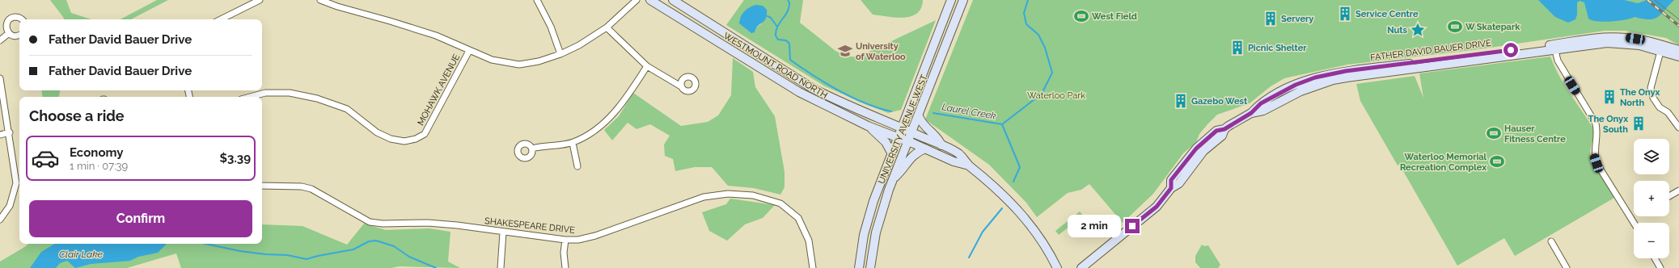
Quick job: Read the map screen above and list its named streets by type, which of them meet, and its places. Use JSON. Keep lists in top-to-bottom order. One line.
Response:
{"streets":{"main road":["FATHER DAVID BAUER DRIVE","WESTMOUNT ROAD NORTH","UNIVERSITY AVENUE WEST"],"street":["MOHAWK AVENUE","SHAKESPEARE DRIVE"]},"crossings":[["WESTMOUNT ROAD NORTH","UNIVERSITY AVENUE WEST"]],"water":["Laurel Creek","Clair Lake"],"parks":["Waterloo Park"],"places":{"building":["Service Centre","Servery","Picnic Shelter","The Onyx North","Gazebo West","The Onyx South"],"sports":["West Field","W Skatepark","Hauser Fitness Centre","Waterloo Memorial Recreation Complex"],"place":["Nuts"],"school or university":["University of Waterloo"]},"page":{"banner":["Father David Bauer Drive","Father David Bauer Drive"],"heading":"Choose a ride","list":[{"name":"Economy","note":"1 min · 07:39","value":"$3.39"}],"map_buttons":["+","−"],"buttons":"Confirm","bubble":"2 min"}}
